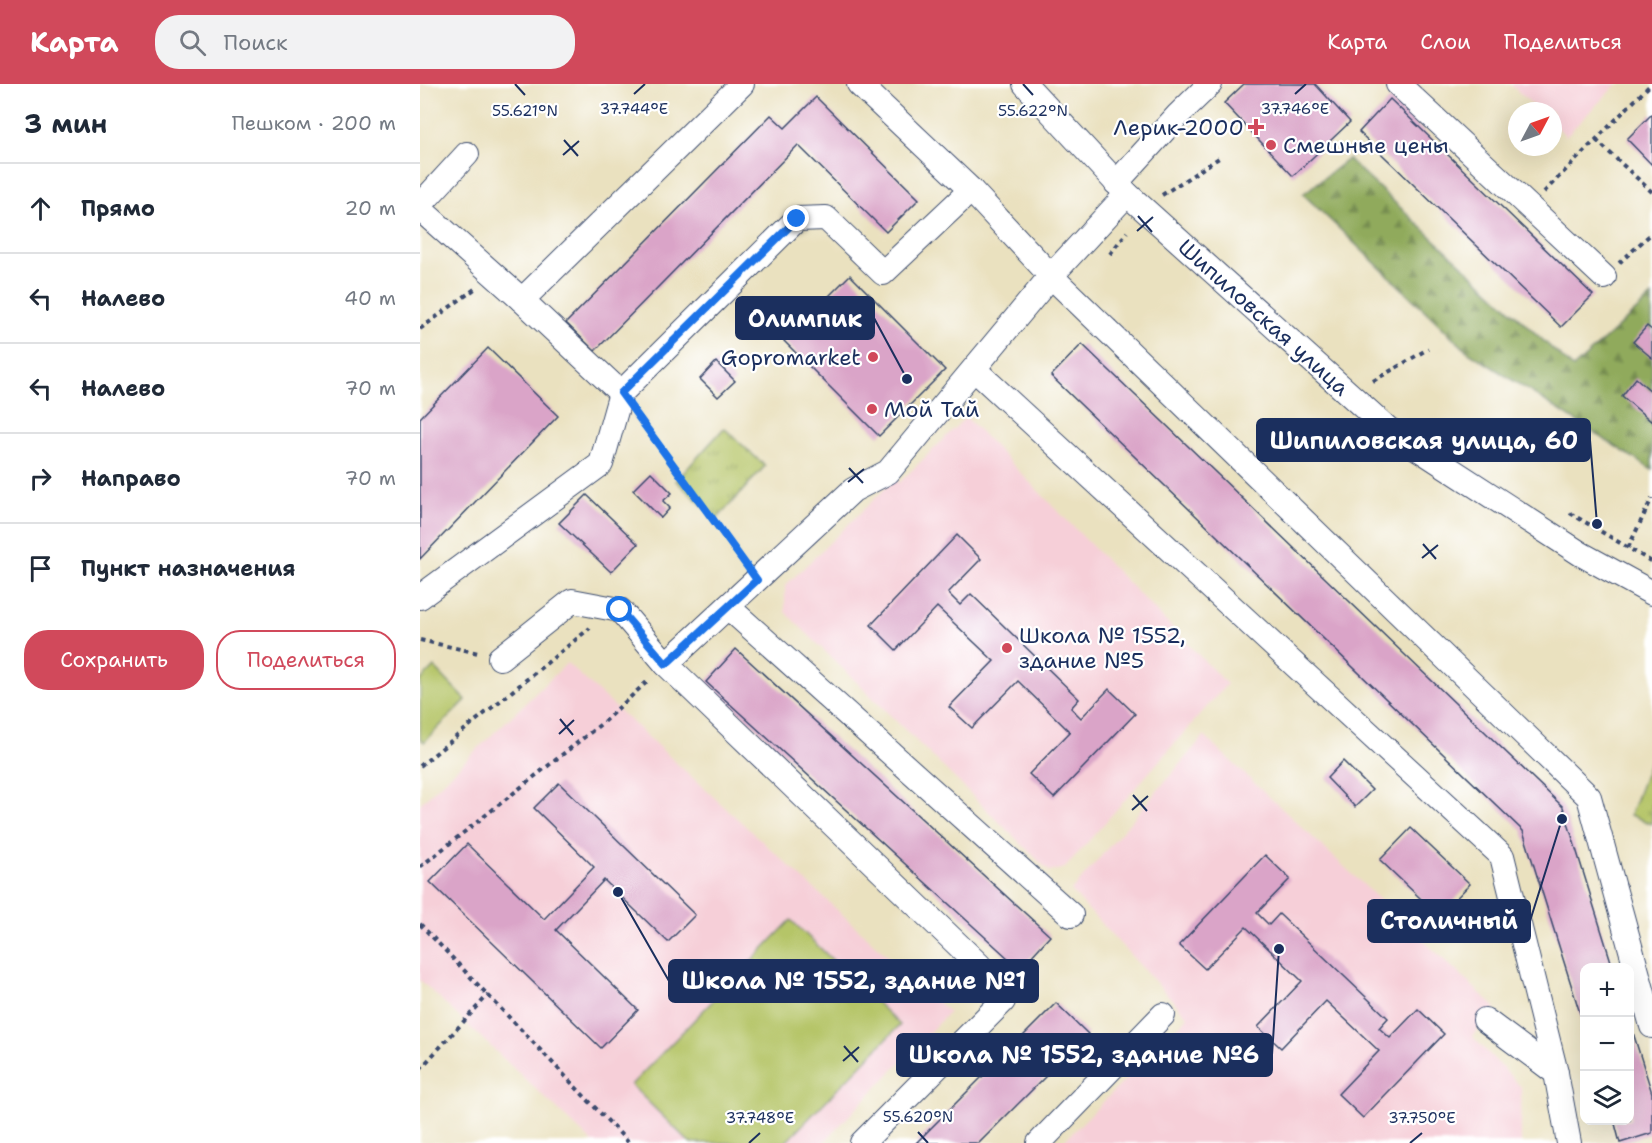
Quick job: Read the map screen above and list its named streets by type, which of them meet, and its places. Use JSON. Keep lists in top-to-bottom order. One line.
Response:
{"streets":{"street":["Шипиловская улица"]},"places":{"health":["Лерик-2000"],"other":["Смешные цены","Gopromarket","Олимпик","Мой Тай","Шипиловская улица, 60","Школа № 1552, здание №5","Столичный","Школа № 1552, здание №1","Школа № 1552, здание №6"]},"north":"top right","page":{"header":"Карта","search":"Поиск","nav":["Карта","Слои","Поделиться"],"heading":["3 мин","Пешком · 200 m"],"list":[["Прямо","20 m"],["Налево","40 m"],["Налево","70 m"],["Направо","70 m"],"Пункт назначения"],"buttons":["Сохранить","Поделиться"],"map_buttons":["+","−"]},"coordinates":["37.744°E","37.746°E","55.621°N","55.622°N","55.620°N","37.748°E","37.750°E"]}
